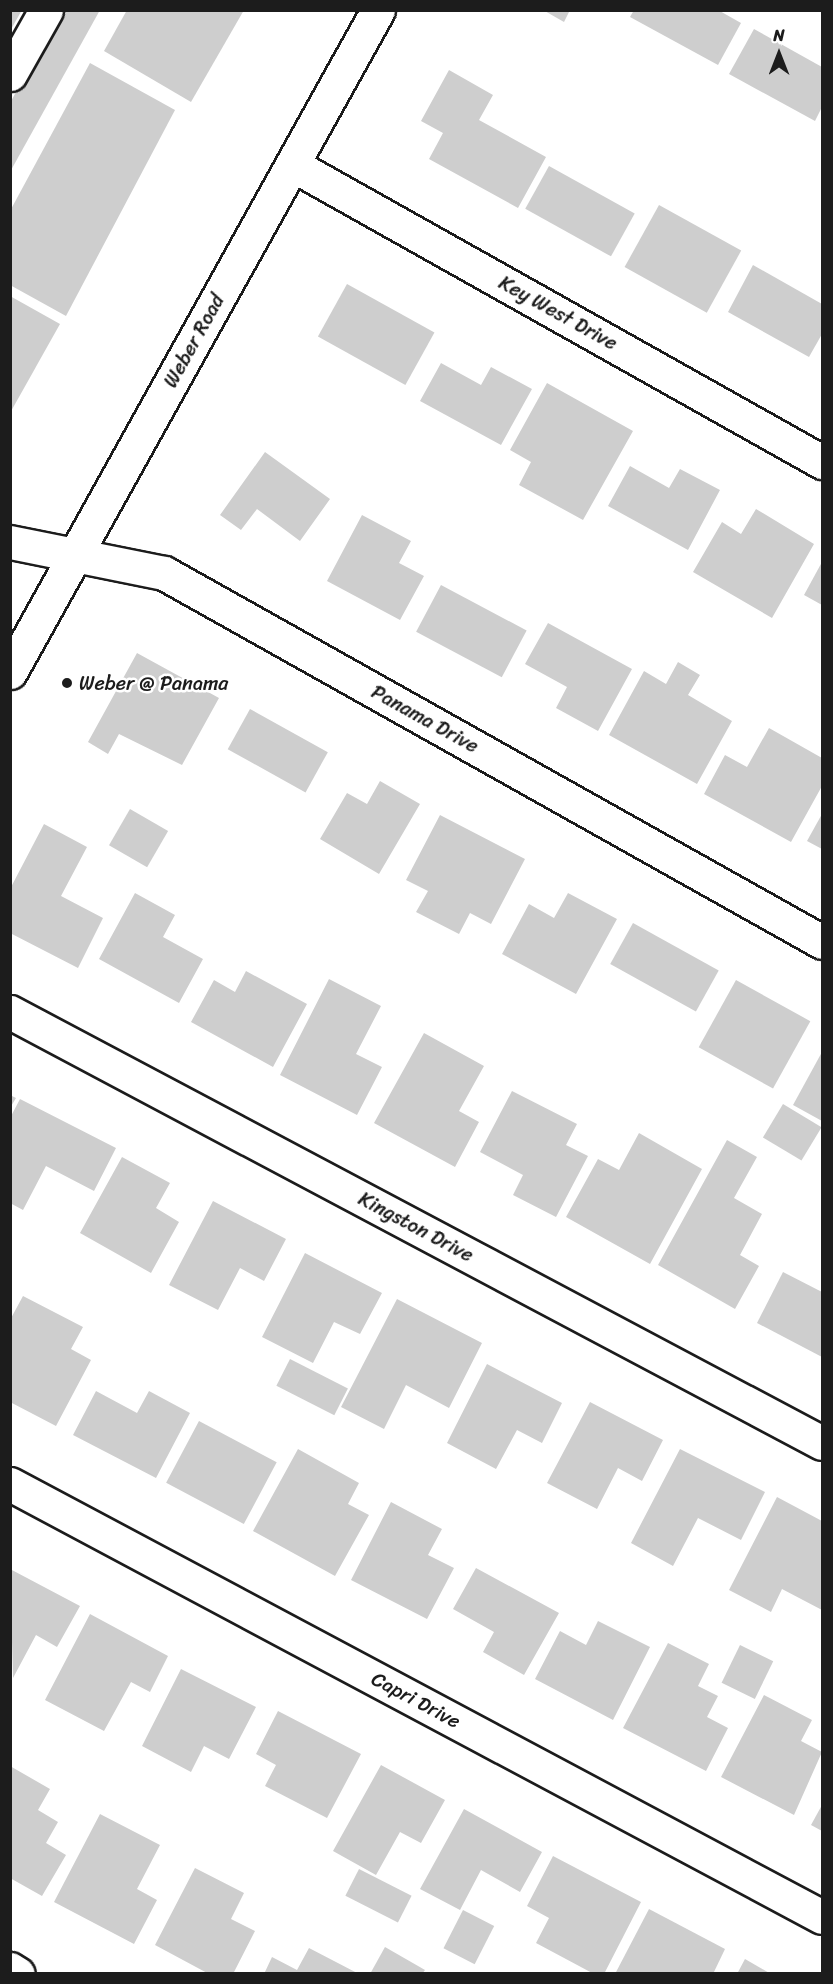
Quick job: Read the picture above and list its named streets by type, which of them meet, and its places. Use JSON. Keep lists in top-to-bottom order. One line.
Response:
{"streets":{"street":["Key West Drive","Weber Road","Panama Drive","Kingston Drive","Capri Drive"]},"crossings":[["Key West Drive","Weber Road"],["Weber Road","Panama Drive"]],"places":["Weber @ Panama"],"north":"top"}
